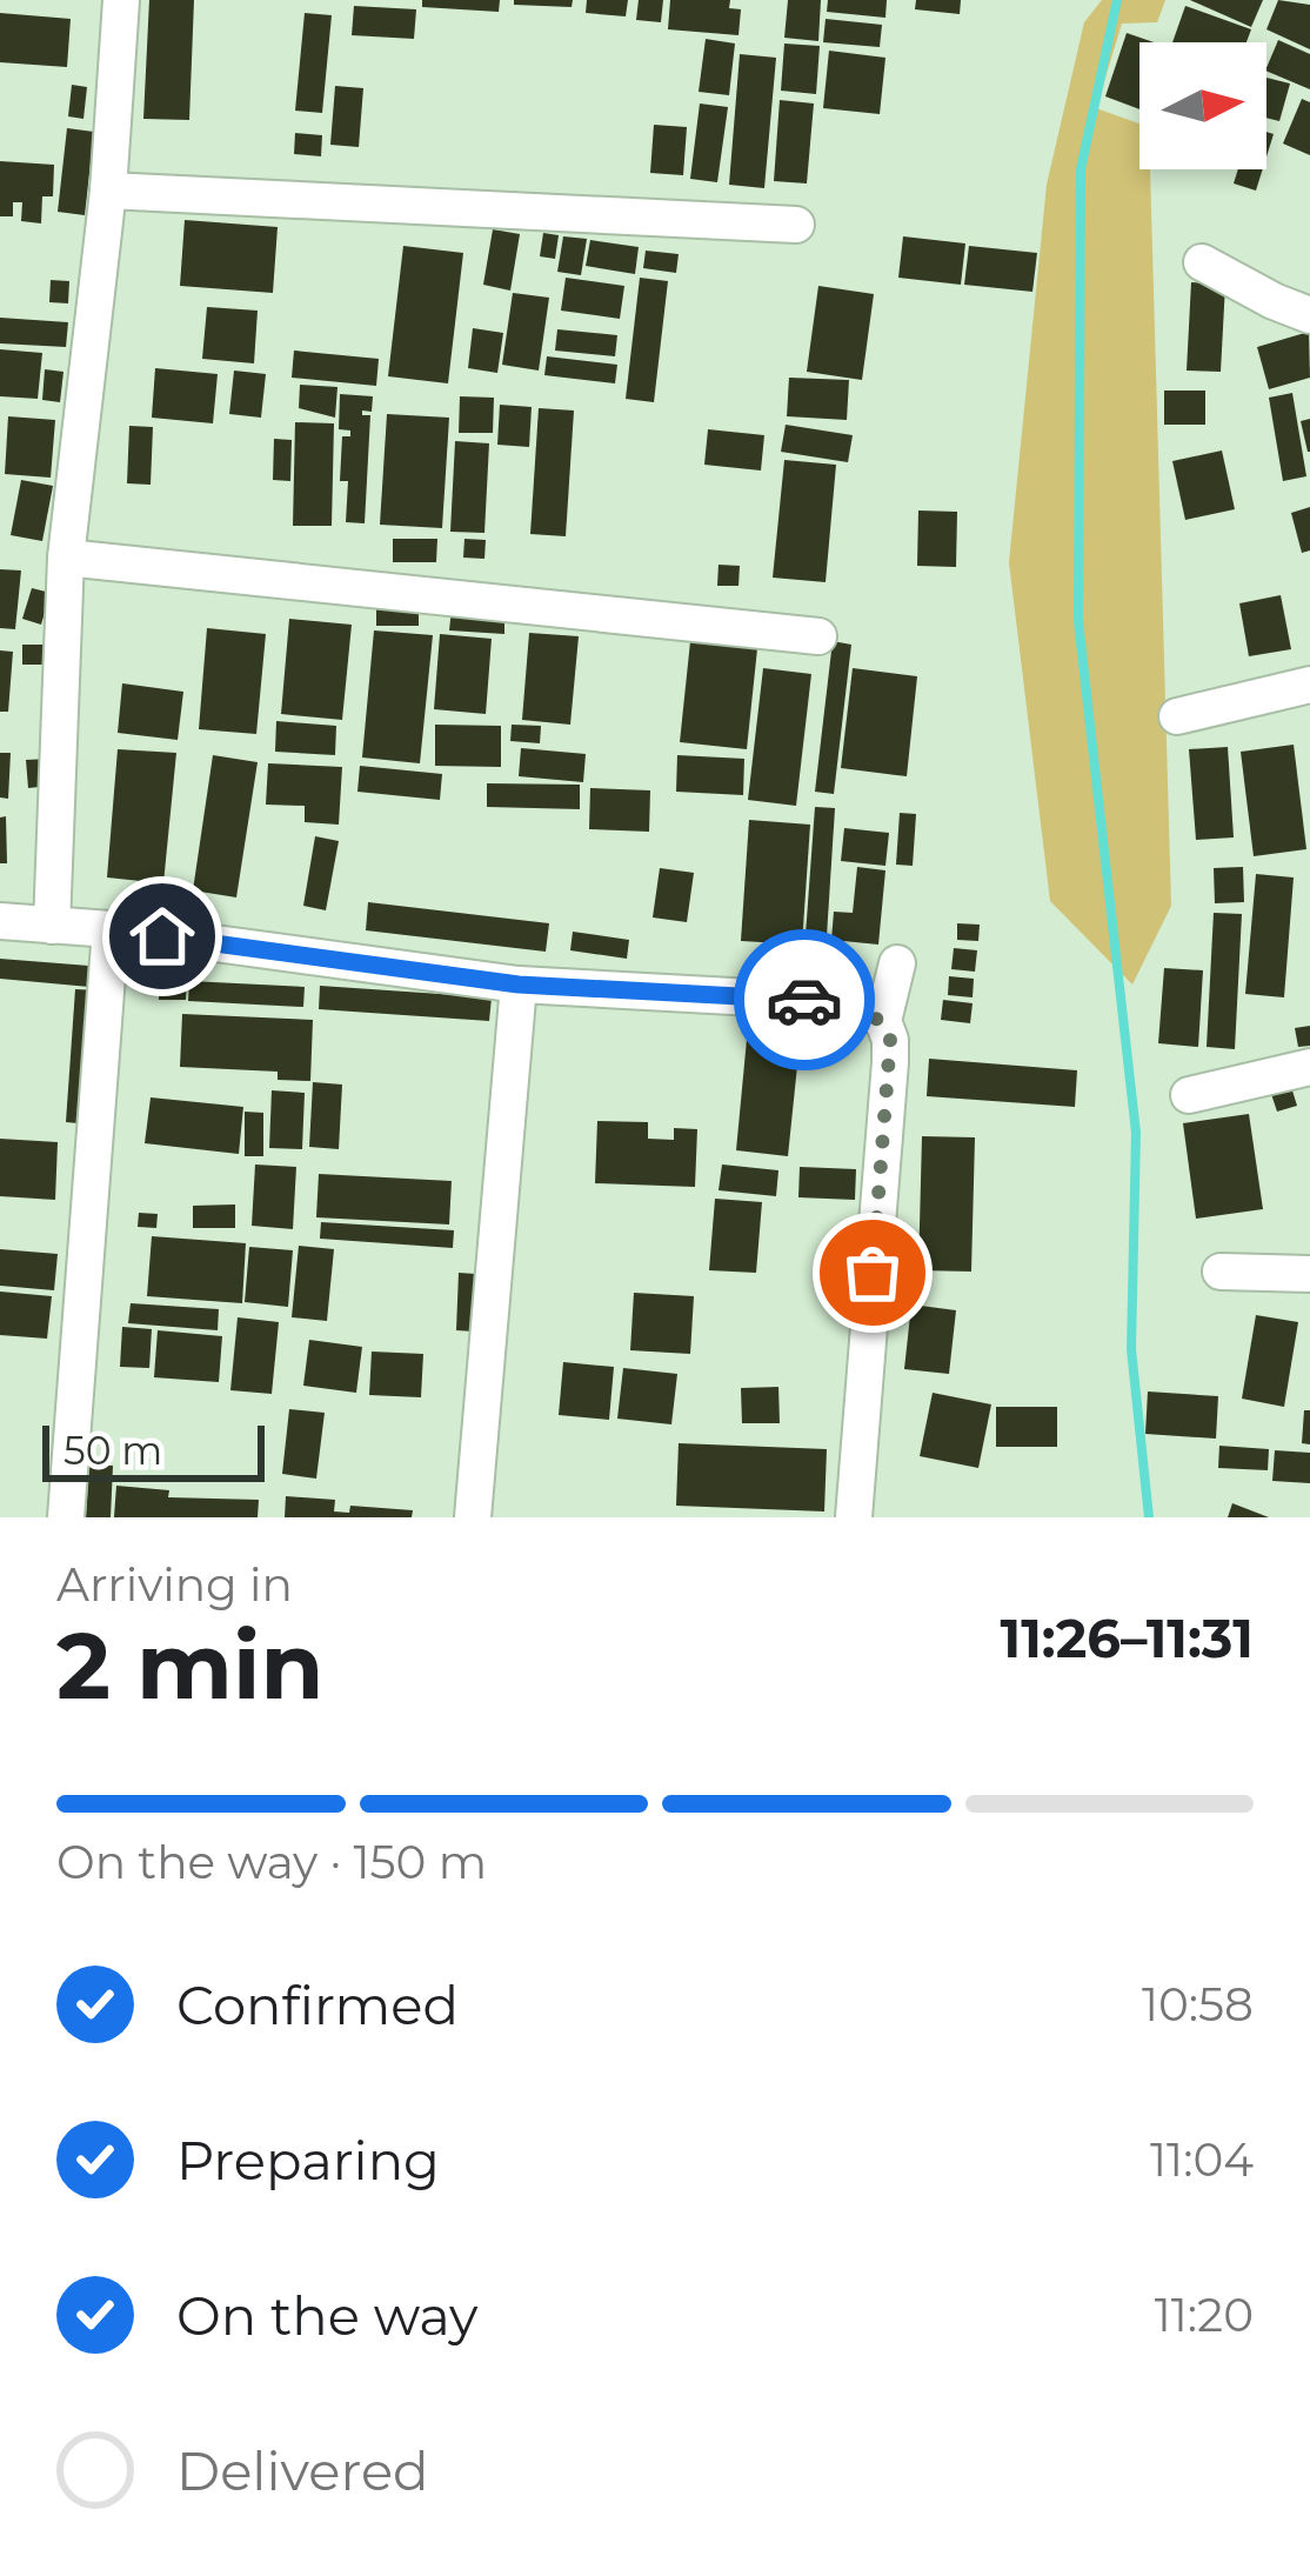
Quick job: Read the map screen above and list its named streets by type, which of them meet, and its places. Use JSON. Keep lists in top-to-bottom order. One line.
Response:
{"scale_bar":"50 m","north":"right","page":{"scale":"50 m","heading":["2 min","Arriving in","11:26–11:31"],"bar":"On the way · 150 m","list":[["Confirmed","10:58"],["Preparing","11:04"],["On the way","11:20"],"Delivered"]}}
